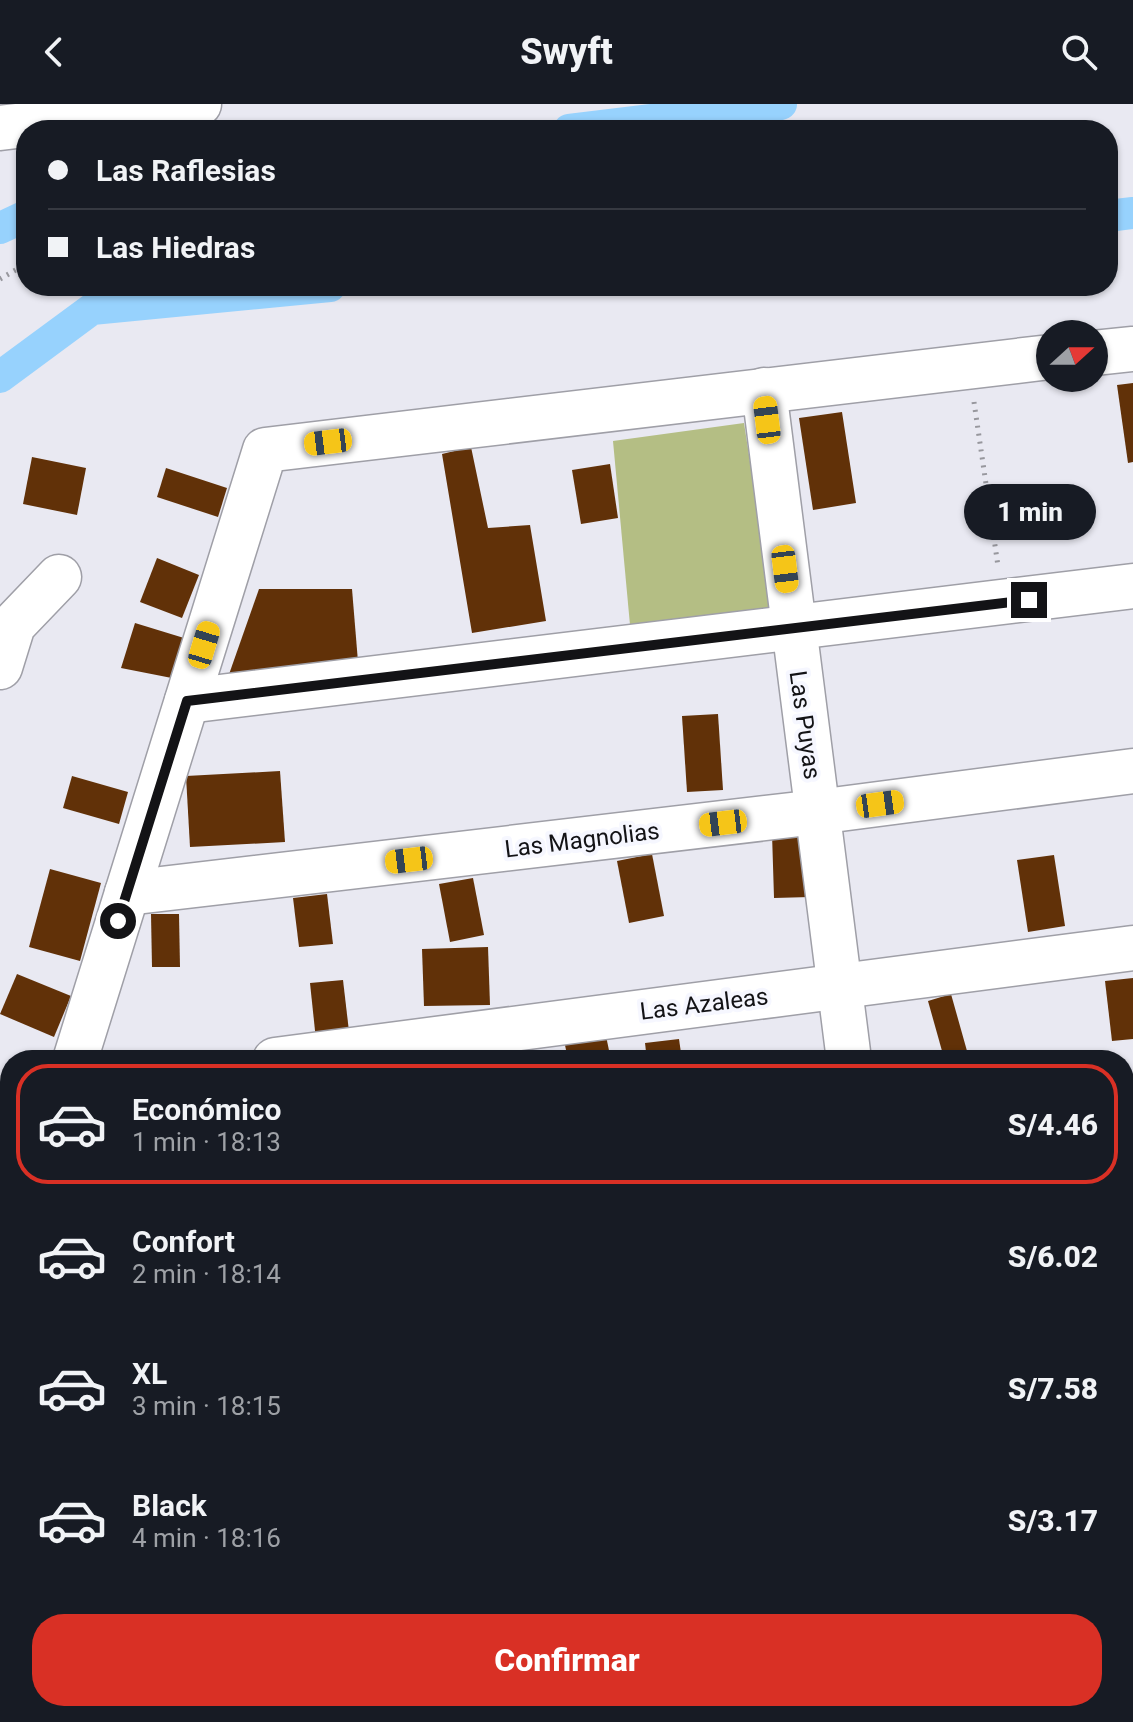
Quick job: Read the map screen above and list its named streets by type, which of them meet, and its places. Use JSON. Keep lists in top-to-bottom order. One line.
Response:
{"streets":{"street":["Las Puyas","Las Magnolias","Las Azaleas"]},"crossings":[["Las Puyas","Las Magnolias"],["Las Puyas","Las Azaleas"]],"north":"right","page":{"header":"Swyft","banner":["Las Raflesias","Las Hiedras"],"bubble":"1 min","list":[{"name":"Económico","note":"1 min · 18:13","value":"S/4.46"},{"name":"Confort","note":"2 min · 18:14","value":"S/6.02"},{"name":"XL","note":"3 min · 18:15","value":"S/7.58"},{"name":"Black","note":"4 min · 18:16","value":"S/3.17"}],"buttons":"Confirmar"}}
